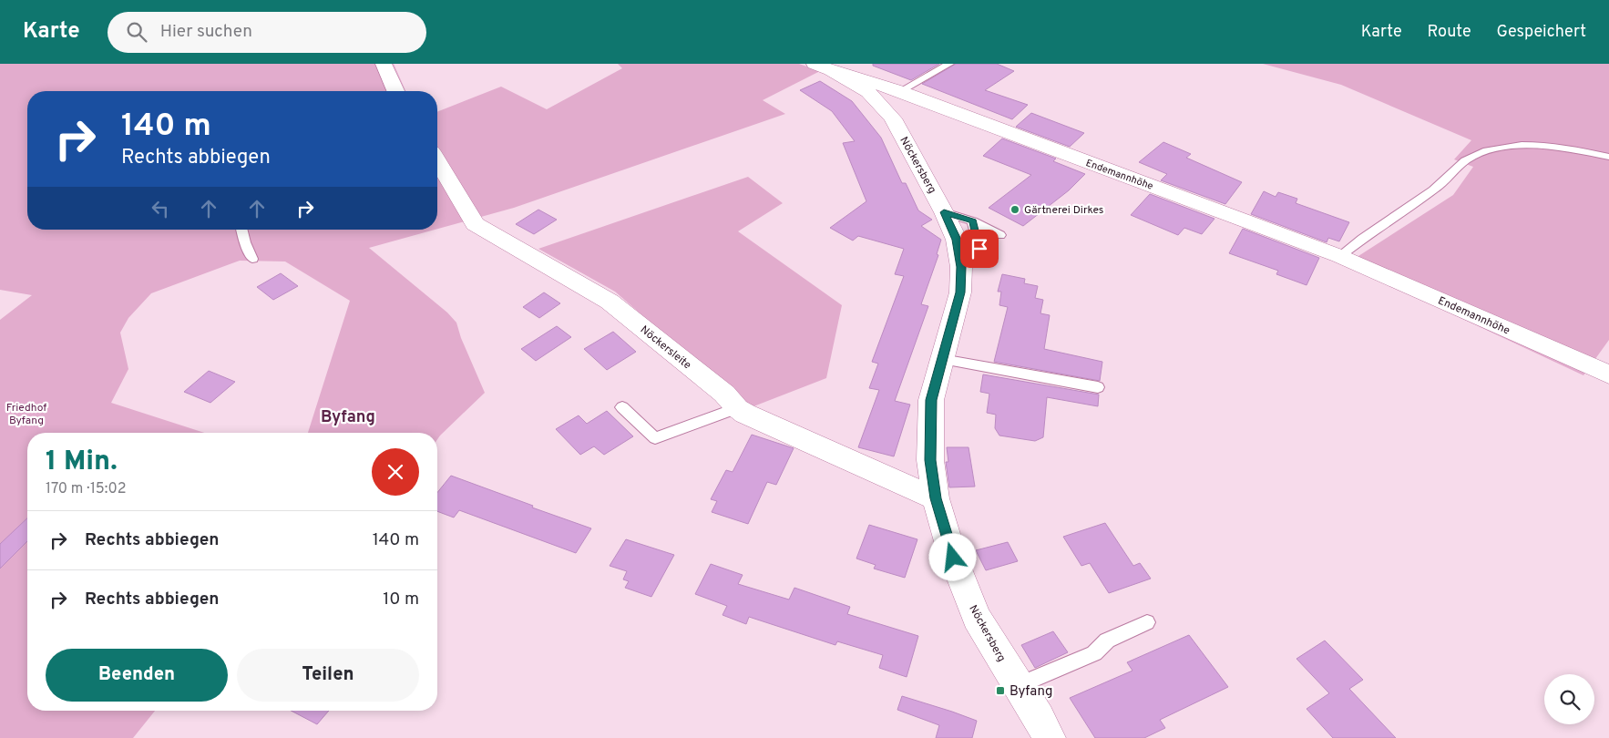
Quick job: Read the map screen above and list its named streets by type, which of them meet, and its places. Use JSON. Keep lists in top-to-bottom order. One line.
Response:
{"streets":{"street":["Nöckersberg","Endemannhöhe","Nöckersleite"]},"crossings":[["Nöckersberg","Endemannhöhe"],["Nöckersberg","Nöckersleite"]],"districts":["Byfang"],"parks":["Friedhof Byfang"],"places":{"other":["Gärtnerei Dirkes"],"transit":["Byfang"]},"page":{"header":"Karte","search":"Hier suchen","nav":["Karte","Route","Gespeichert"],"turn":["140 m","Rechts abbiegen"],"heading":["1 Min.","170 m · 15:02"],"list":[{"name":"Rechts abbiegen","value":"140 m"},{"name":"Rechts abbiegen","value":"10 m"}],"buttons":["Beenden","Teilen"]}}
